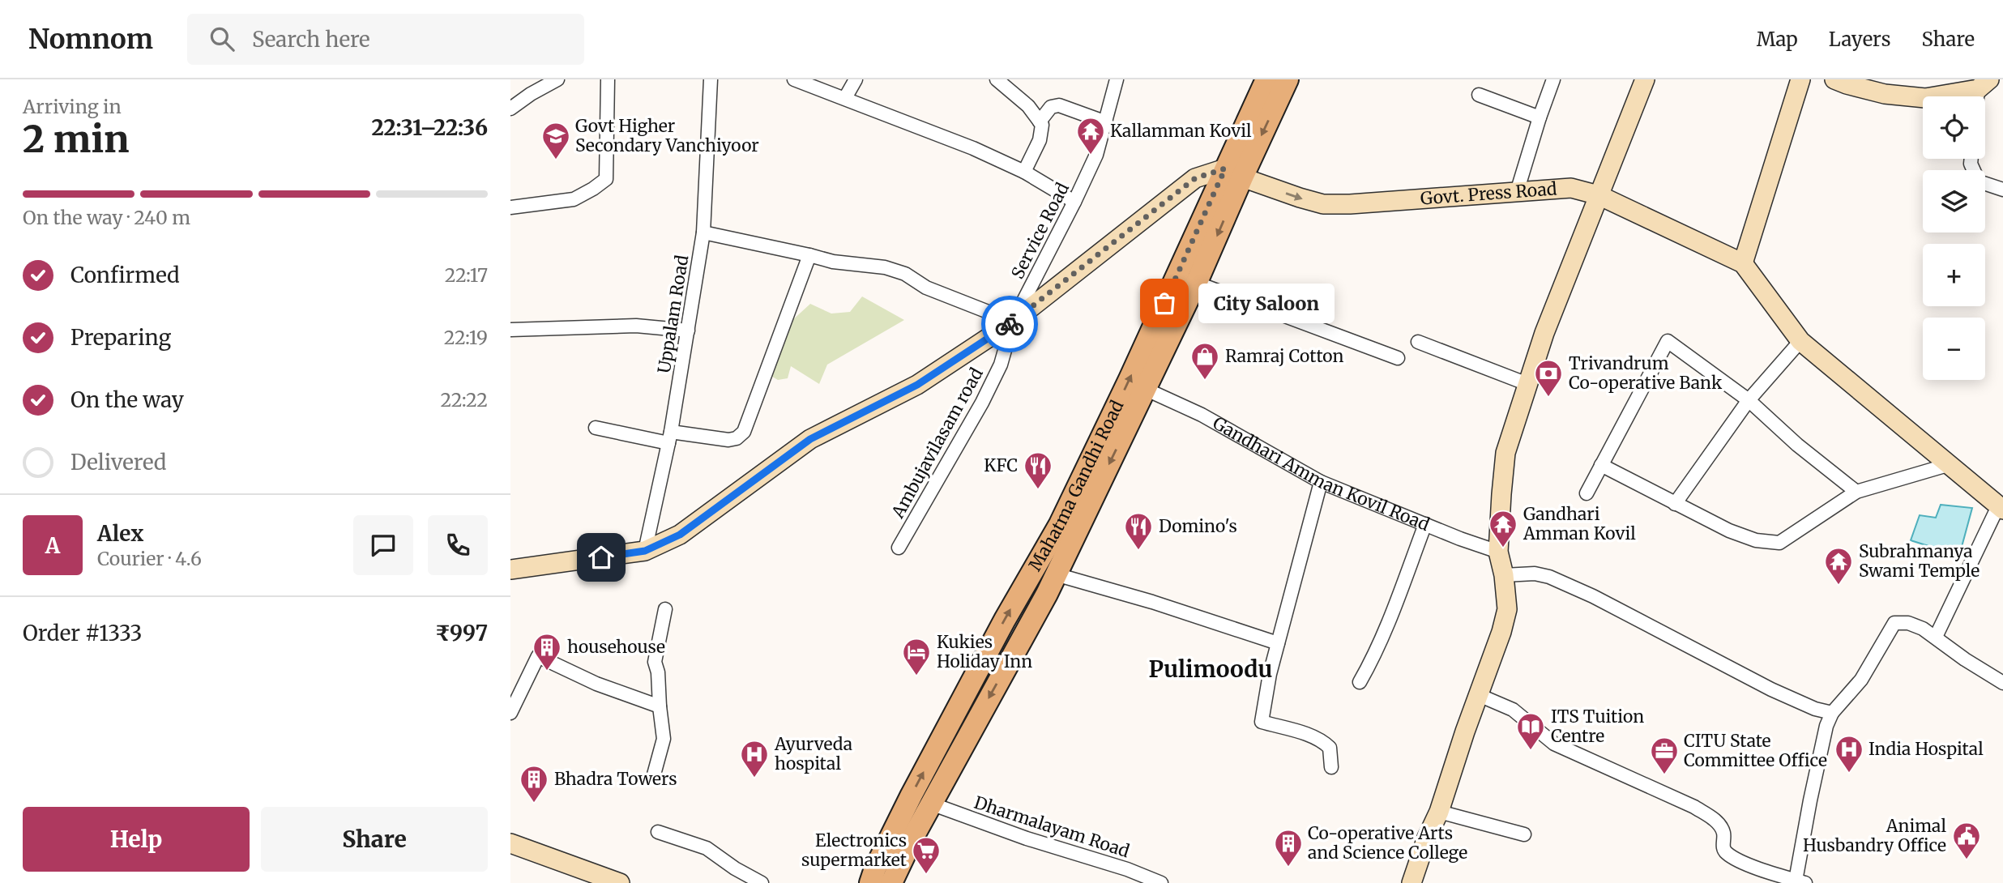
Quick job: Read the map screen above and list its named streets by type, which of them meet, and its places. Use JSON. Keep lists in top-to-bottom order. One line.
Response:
{"streets":{"main road":["Mahatma Gandhi Road"],"street":["Govt. Press Road","Service Road","Uppalam Road","Ambujavilasam road","Gandhari Amman Kovil Road","Dharmalayam Road"]},"crossings":[["Govt. Press Road","Mahatma Gandhi Road"],["Service Road","Ambujavilasam road"],["Gandhari Amman Kovil Road","Mahatma Gandhi Road"],["Mahatma Gandhi Road","Dharmalayam Road"]],"districts":["Pulimoodu"],"places":{"temple":["Kallamman Kovil","Gandhari Amman Kovil","Subrahmanya Swami Temple"],"school or university":["Govt Higher Secondary Vanchiyoor"],"other":["City Saloon"],"shop":["Ramraj Cotton"],"bank":["Trivandrum Co-operative Bank"],"restaurant":["KFC","Domino's"],"building":["househouse","Bhadra Towers","Co-operative Arts and Science College"],"hotel":["Kukies Holiday Inn"],"library":["ITS Tuition Centre"],"hospital":["India Hospital","Ayurveda hospital"],"office":["CITU State Committee Office"],"public building":["Animal Husbandry Office"],"supermarket":["Electronics supermarket"]},"page":{"header":"Nomnom","search":"Search here","nav":["Map","Layers","Share"],"heading":["2 min","Arriving in","22:31–22:36"],"panel":["Alex","Courier · 4.6","Order #1333","₹997"],"map_buttons":["+","−"],"bar":"On the way · 240 m","list":[["Confirmed","22:17"],["Preparing","22:19"],["On the way","22:22"],"Delivered"],"bubble":"City Saloon","round":"A","buttons":["Help","Share"]}}
